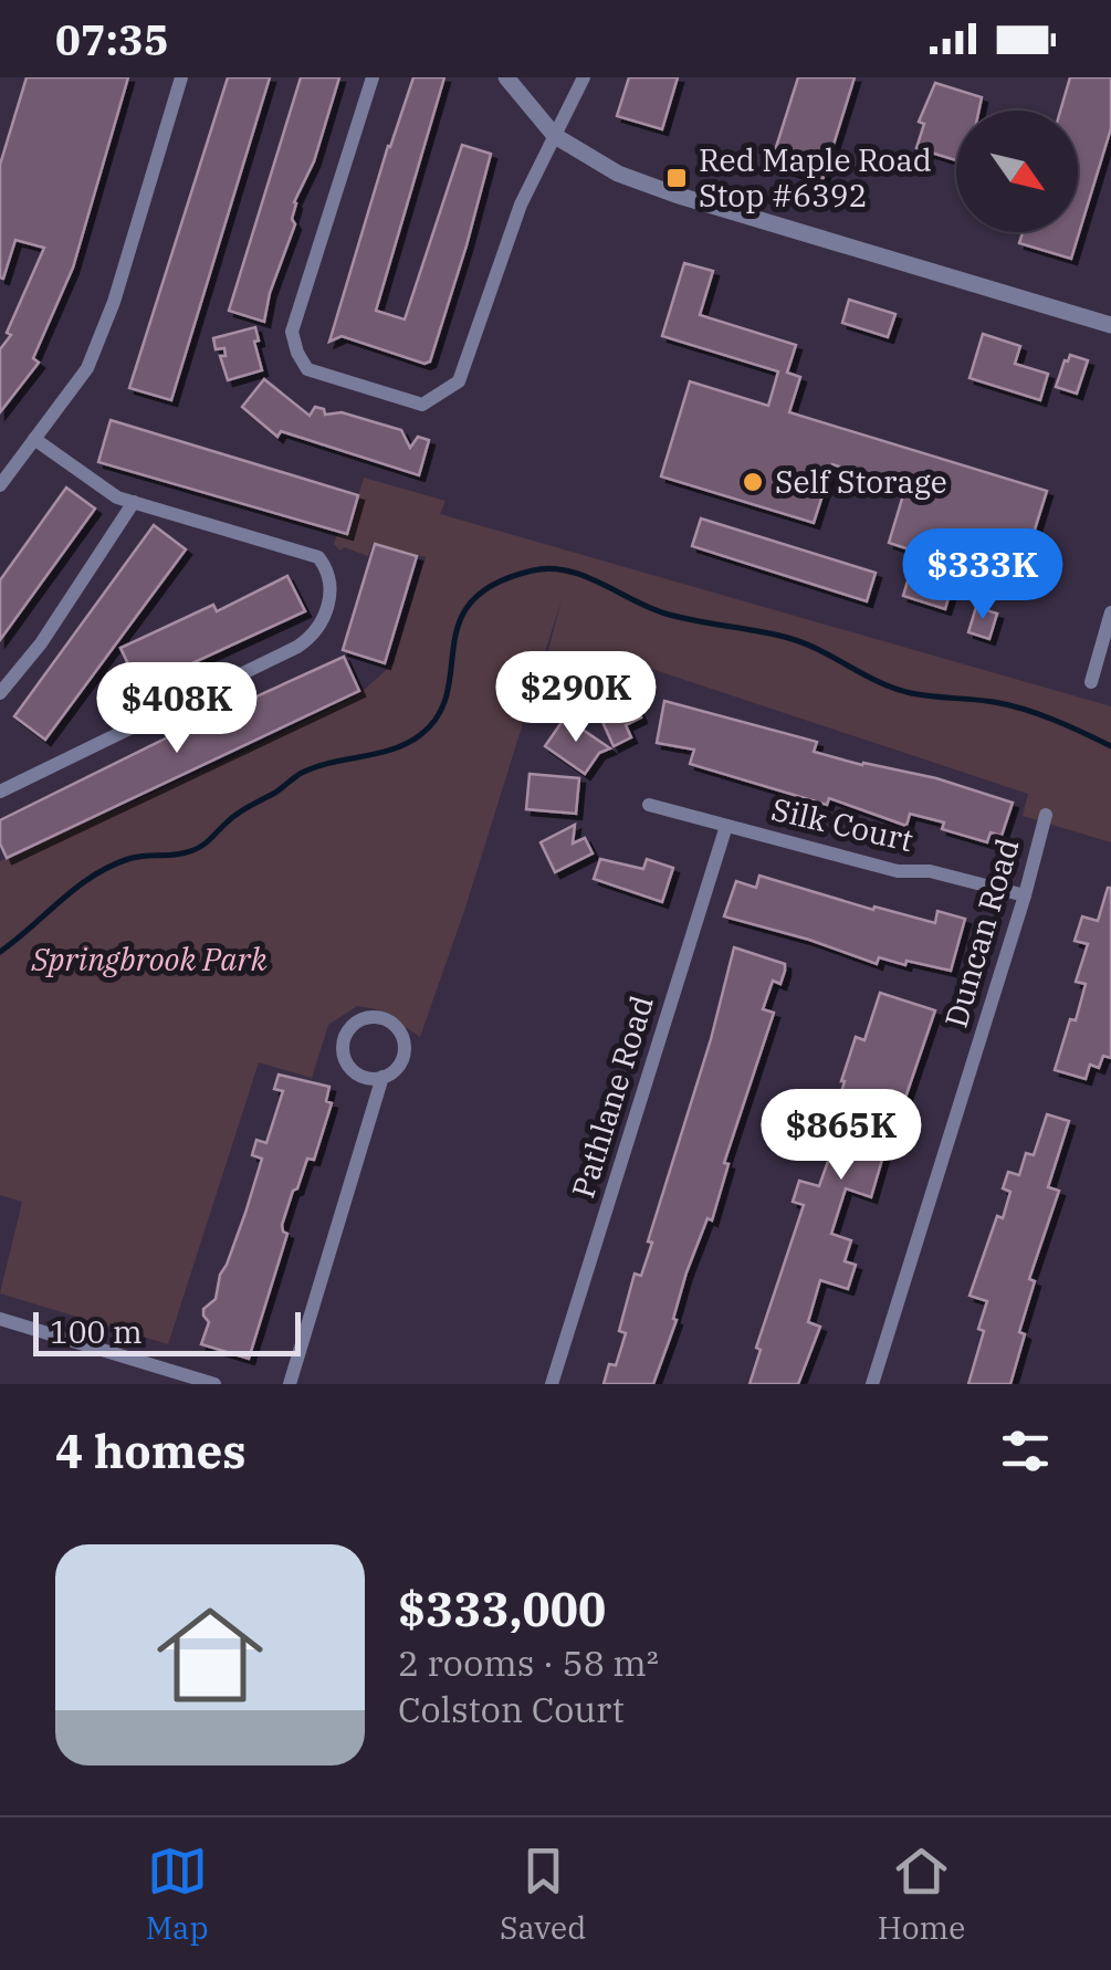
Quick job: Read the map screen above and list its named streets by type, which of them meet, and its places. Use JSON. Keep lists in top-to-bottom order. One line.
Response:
{"streets":{"street":["Silk Court","Duncan Road","Pathlane Road"]},"crossings":[["Silk Court","Duncan Road"],["Silk Court","Pathlane Road"]],"parks":["Springbrook Park"],"places":{"transit":["Red Maple Road Stop #6392"],"other":["Self Storage"]},"scale_bar":"100 m","north":"bottom right","page":{"status":"07:35","price":["$333K","$290K","$408K","$865K"],"scale":"100 m","heading":"4 homes","list":[{"name":"$333,000","note":"2 rooms · 58 m² · Colston Court"}],"tabs":["Map","Saved","Home"]}}
